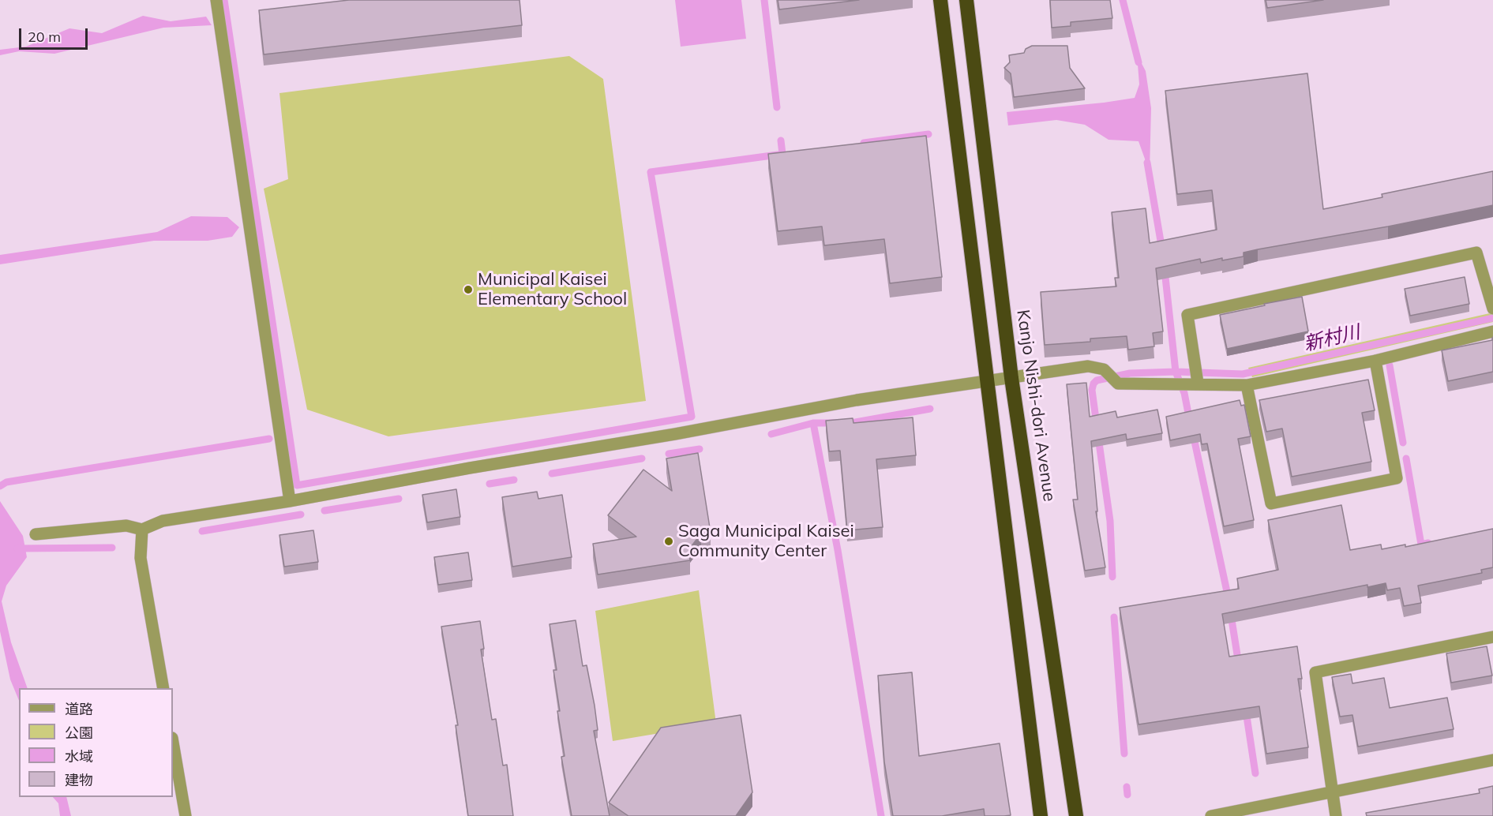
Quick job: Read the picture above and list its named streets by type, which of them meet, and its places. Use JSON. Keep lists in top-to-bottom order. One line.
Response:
{"streets":{"highway":["Kanjo Nishi-dori Avenue"]},"water":["新村川"],"places":["Municipal Kaisei Elementary School","Saga Municipal Kaisei Community Center"],"legend":["道路","公園","水域","建物"],"scale_bar":"20 m"}
